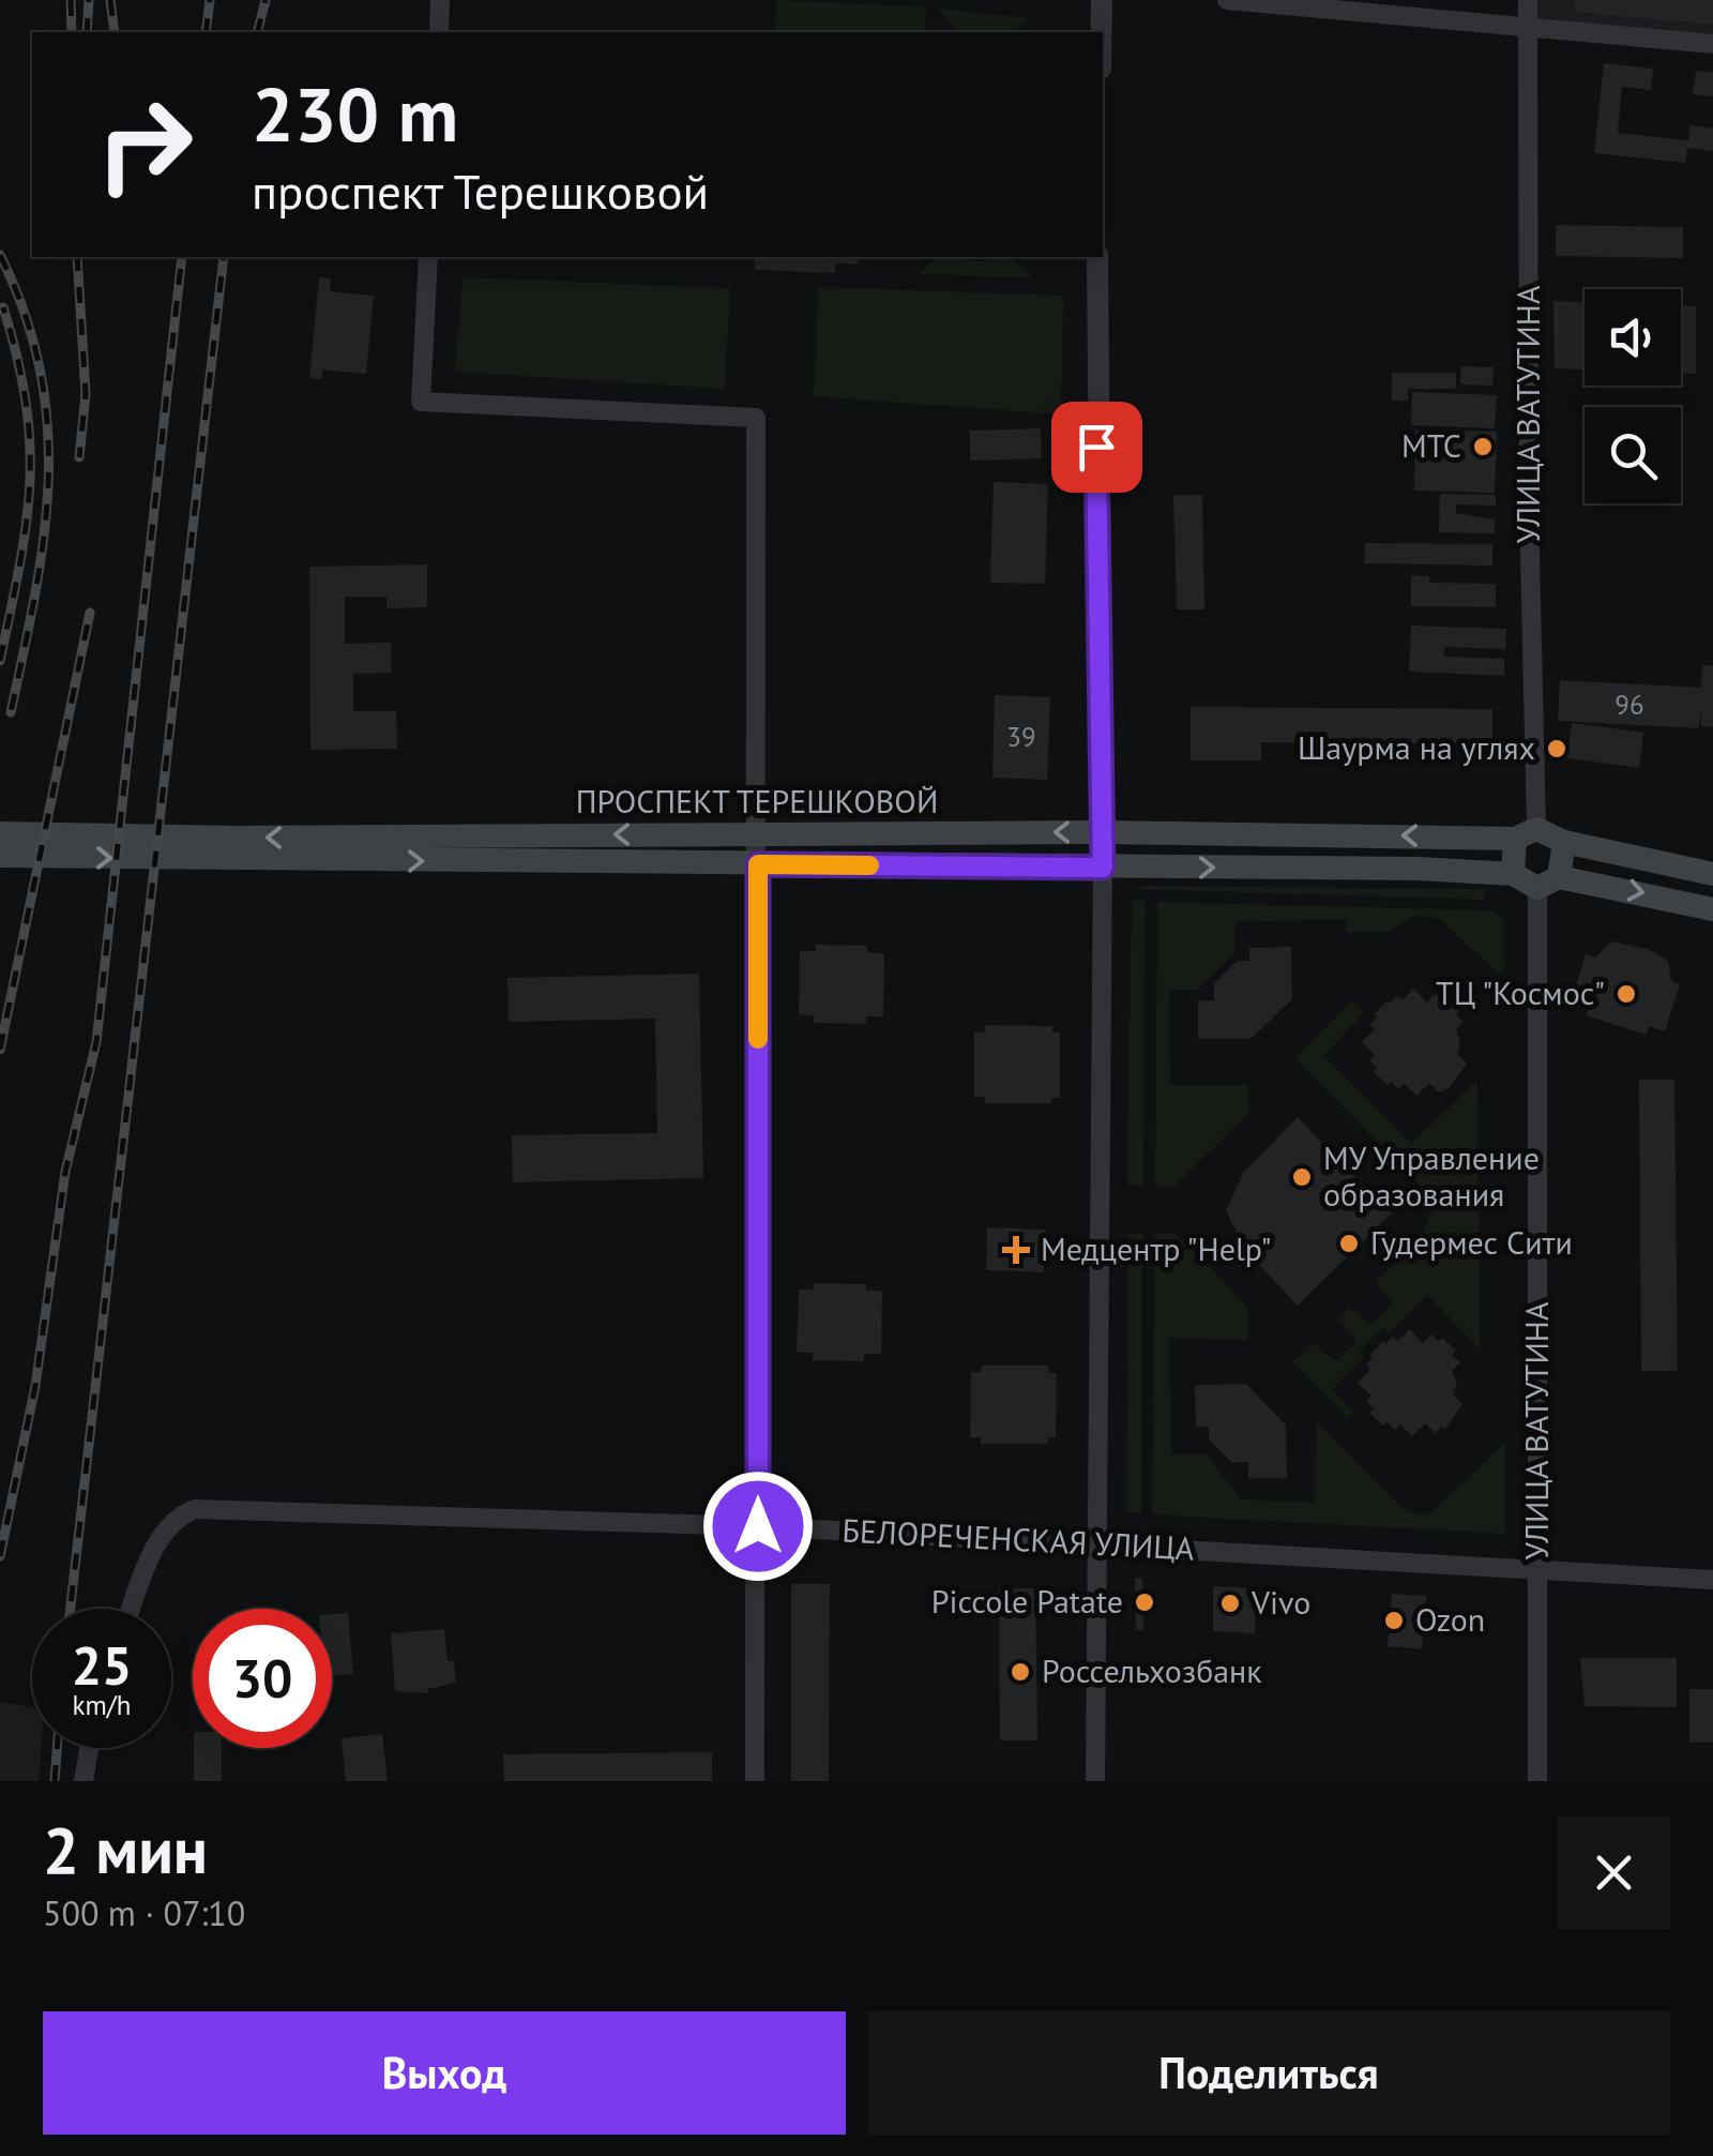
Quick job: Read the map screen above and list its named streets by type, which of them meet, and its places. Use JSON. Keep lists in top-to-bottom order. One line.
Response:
{"streets":{"main road":["ПРОСПЕКТ ТЕРЕШКОВОЙ"],"street":["УЛИЦА ВАТУТИНА","БЕЛОРЕЧЕНСКАЯ УЛИЦА"]},"crossings":[["УЛИЦА ВАТУТИНА","ПРОСПЕКТ ТЕРЕШКОВОЙ"],["УЛИЦА ВАТУТИНА","БЕЛОРЕЧЕНСКАЯ УЛИЦА"]],"places":{"other":["МТС","Шаурма на углях","ТЦ \"Космос\"","МУ Управление образования","Гудермес Сити","Piccole Patate","Vivo","Ozon","Россельхозбанк"],"health":["Медцентр \"Help\""]},"house_numbers":["96","39"],"page":{"turn":["230 m","проспект Терешковой"],"speed":"25 km/h","limit":"30","heading":["2 мин","500 m · 07:10"],"buttons":["Выход","Поделиться"]}}
